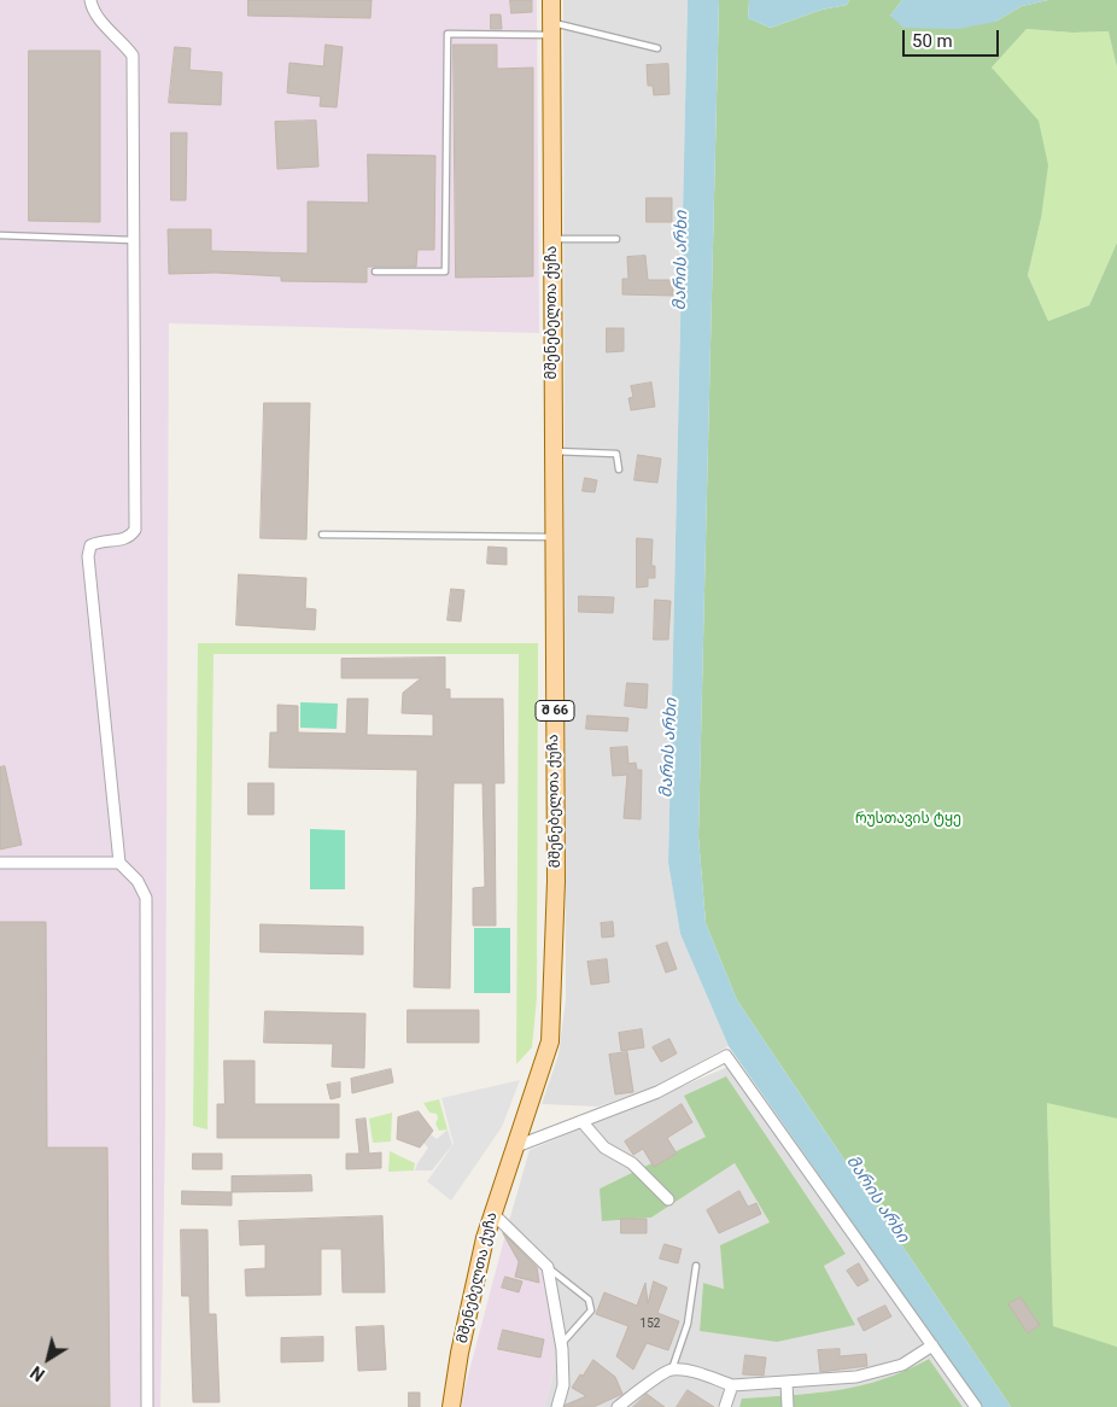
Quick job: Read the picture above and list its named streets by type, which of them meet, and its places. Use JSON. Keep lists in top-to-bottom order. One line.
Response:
{"streets":{"main road":["მშენებელთა ქუჩა","შ 66"]},"water":["მარის არხი"],"parks":["რუსთავის ტყე"],"house_numbers":["152"],"scale_bar":"50 m","north":"bottom left"}
